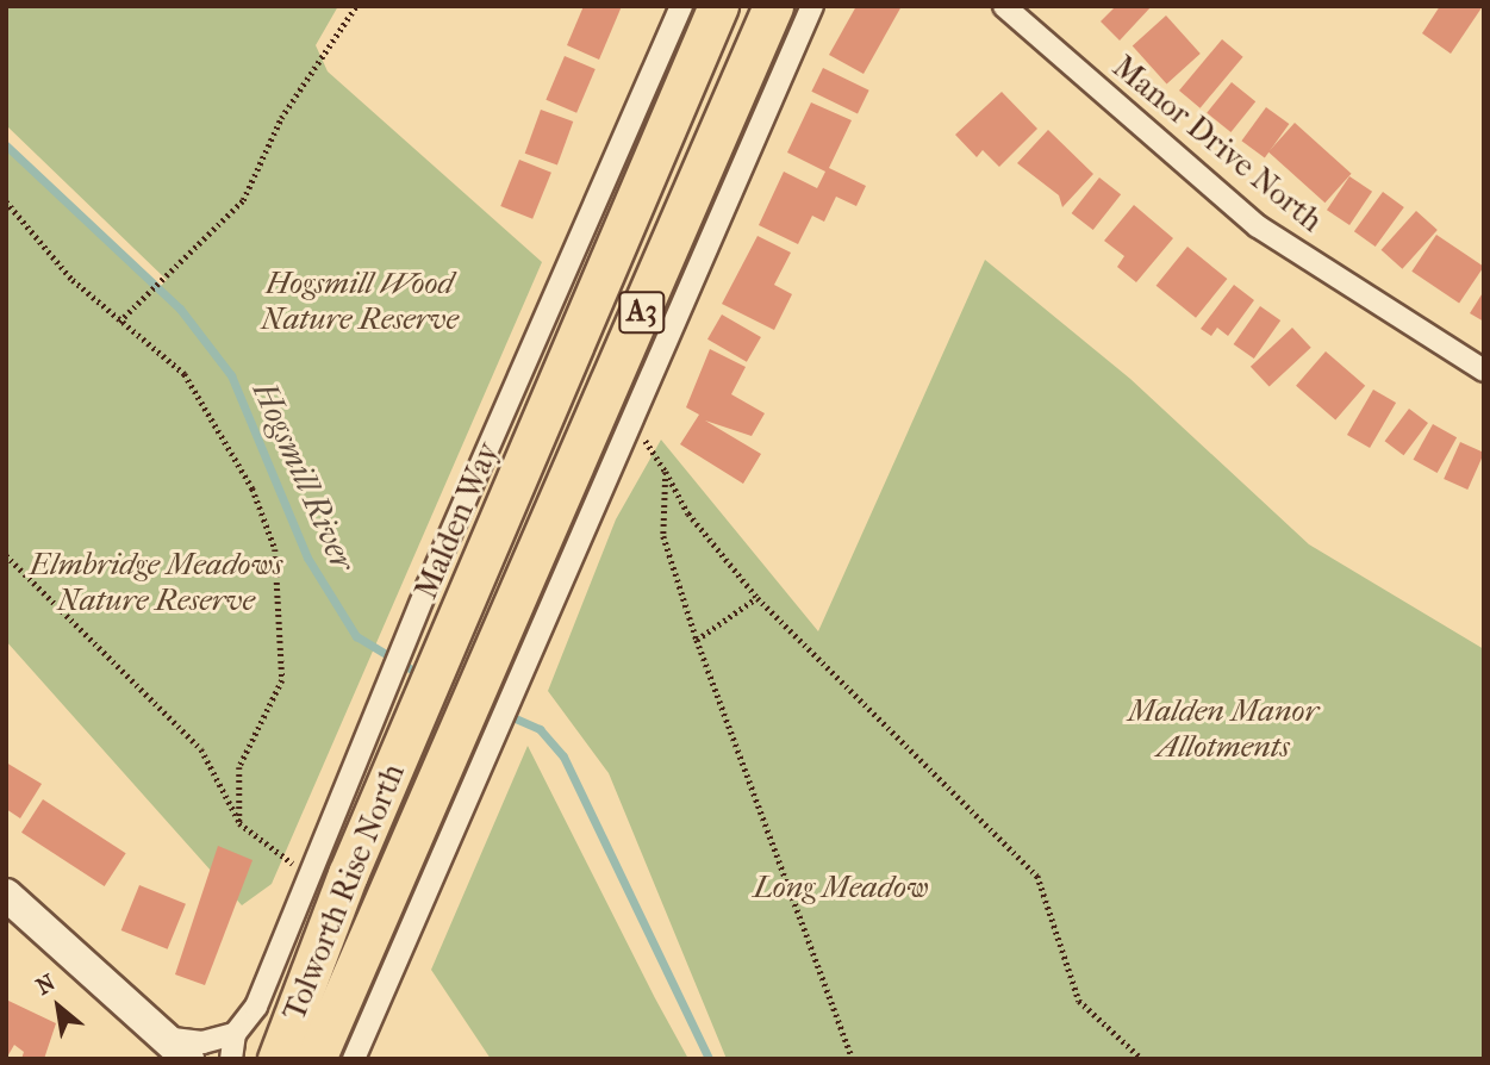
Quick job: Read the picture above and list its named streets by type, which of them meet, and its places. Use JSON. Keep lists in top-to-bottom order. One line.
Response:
{"streets":{"highway":["A3","Malden Way","Tolworth Rise North"],"street":["Manor Drive North"]},"crossings":[["Malden Way","Tolworth Rise North"]],"water":["Hogsmill River"],"parks":["Hogsmill Wood Nature Reserve","Elmbridge Meadows Nature Reserve","Malden Manor Allotments","Long Meadow"],"north":"top left"}
